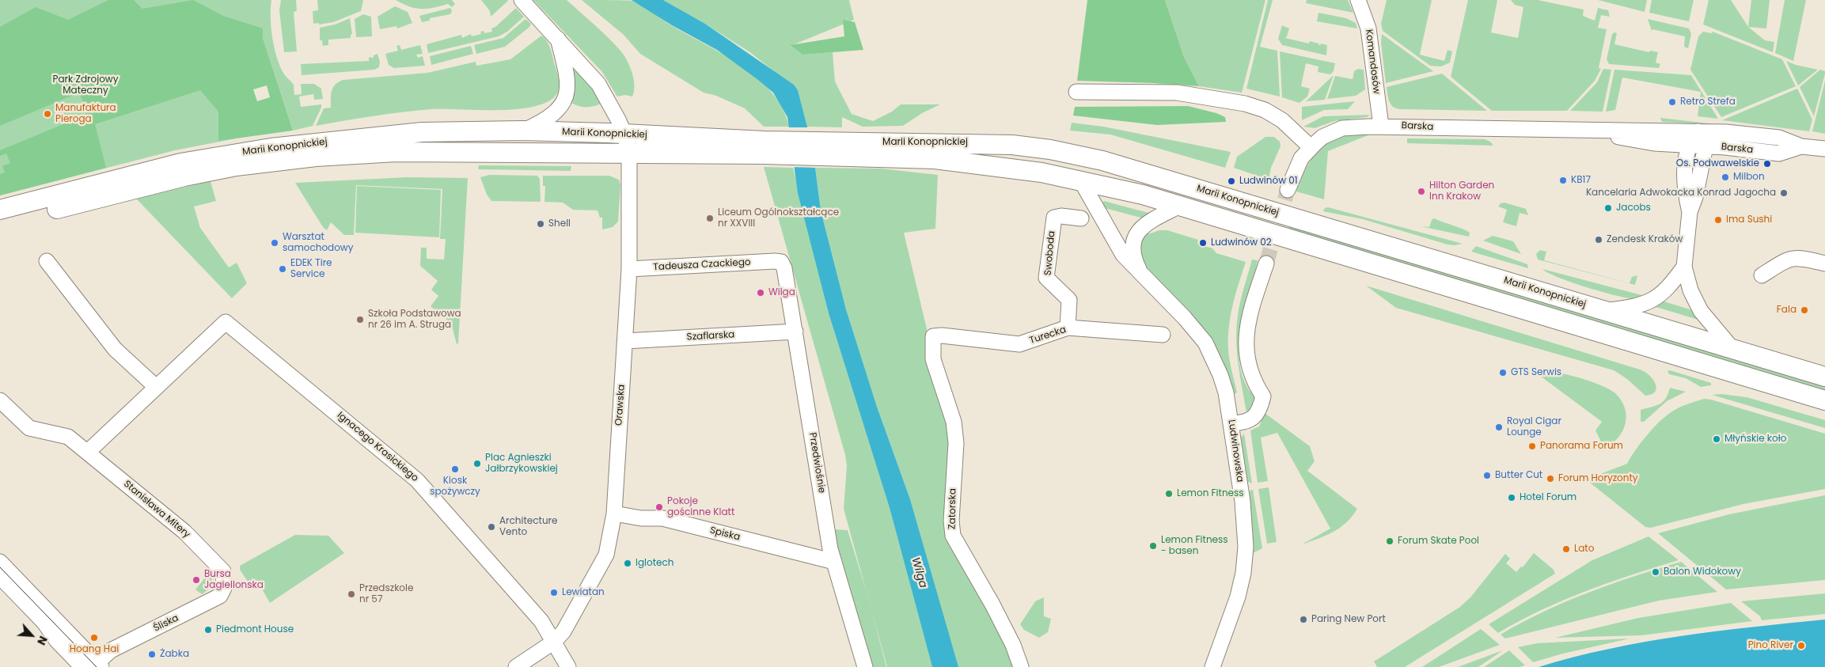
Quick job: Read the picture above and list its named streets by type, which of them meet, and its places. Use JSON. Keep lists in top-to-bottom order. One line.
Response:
{"streets":{"main road":["Marii Konopnickiej"],"street":["Komandosów","Barska","Swoboda","Tadeusza Czackiego","Turecka","Szaflarska","Orawska","Ignacego Krasickiego","Ludwinowska","Przedwiośnie","Zatorska","Stanisława Mitery","Spiska","Śliska"]},"crossings":[["Komandosów","Barska"],["Marii Konopnickiej","Orawska"],["Marii Konopnickiej","Ludwinowska"],["Swoboda","Turecka"],["Tadeusza Czackiego","Orawska"],["Tadeusza Czackiego","Przedwiośnie"],["Turecka","Zatorska"],["Szaflarska","Orawska"],["Szaflarska","Przedwiośnie"],["Orawska","Ignacego Krasickiego"],["Orawska","Spiska"],["Przedwiośnie","Spiska"],["Stanisława Mitery","Śliska"]],"water":["Wilga"],"parks":["Park Zdrojowy Mateczny"],"places":["Retro Strefa","Manufaktura Pieroga","Os. Podwawelskie","Milbon","KB17","Ludwinów 01","Hilton Garden Inn Krakow","Kancelaria Adwokacka Konrad Jagocha","Jacobs","Liceum Ogólnokształcące nr XXVIII","Ima Sushi","Shell","Zendesk Kraków","Warsztat samochodowy","Ludwinów 02","EDEK Tire Service","Wilga","Fala","Szkoła Podstawowa nr 26 im A. Struga","GTS Serwis","Royal Cigar Lounge","Młyńskie koło","Panorama Forum","Plac Agnieszki Jałbrzykowskiej","Kiosk spożywczy","Butter Cut","Forum Horyzonty","Lemon Fitness","Hotel Forum","Pokoje gościnne Klatt","Architecture Vento","Forum Skate Pool","Lemon Fitness - basen","Lato","Iglotech","Balon Widokowy","Bursa Jagiellonska","Lewiatan","Przedszkole nr 57","Paring New Port","Piedmont House","Hoang Hai","Pino River","Żabka"],"north":"bottom right"}
